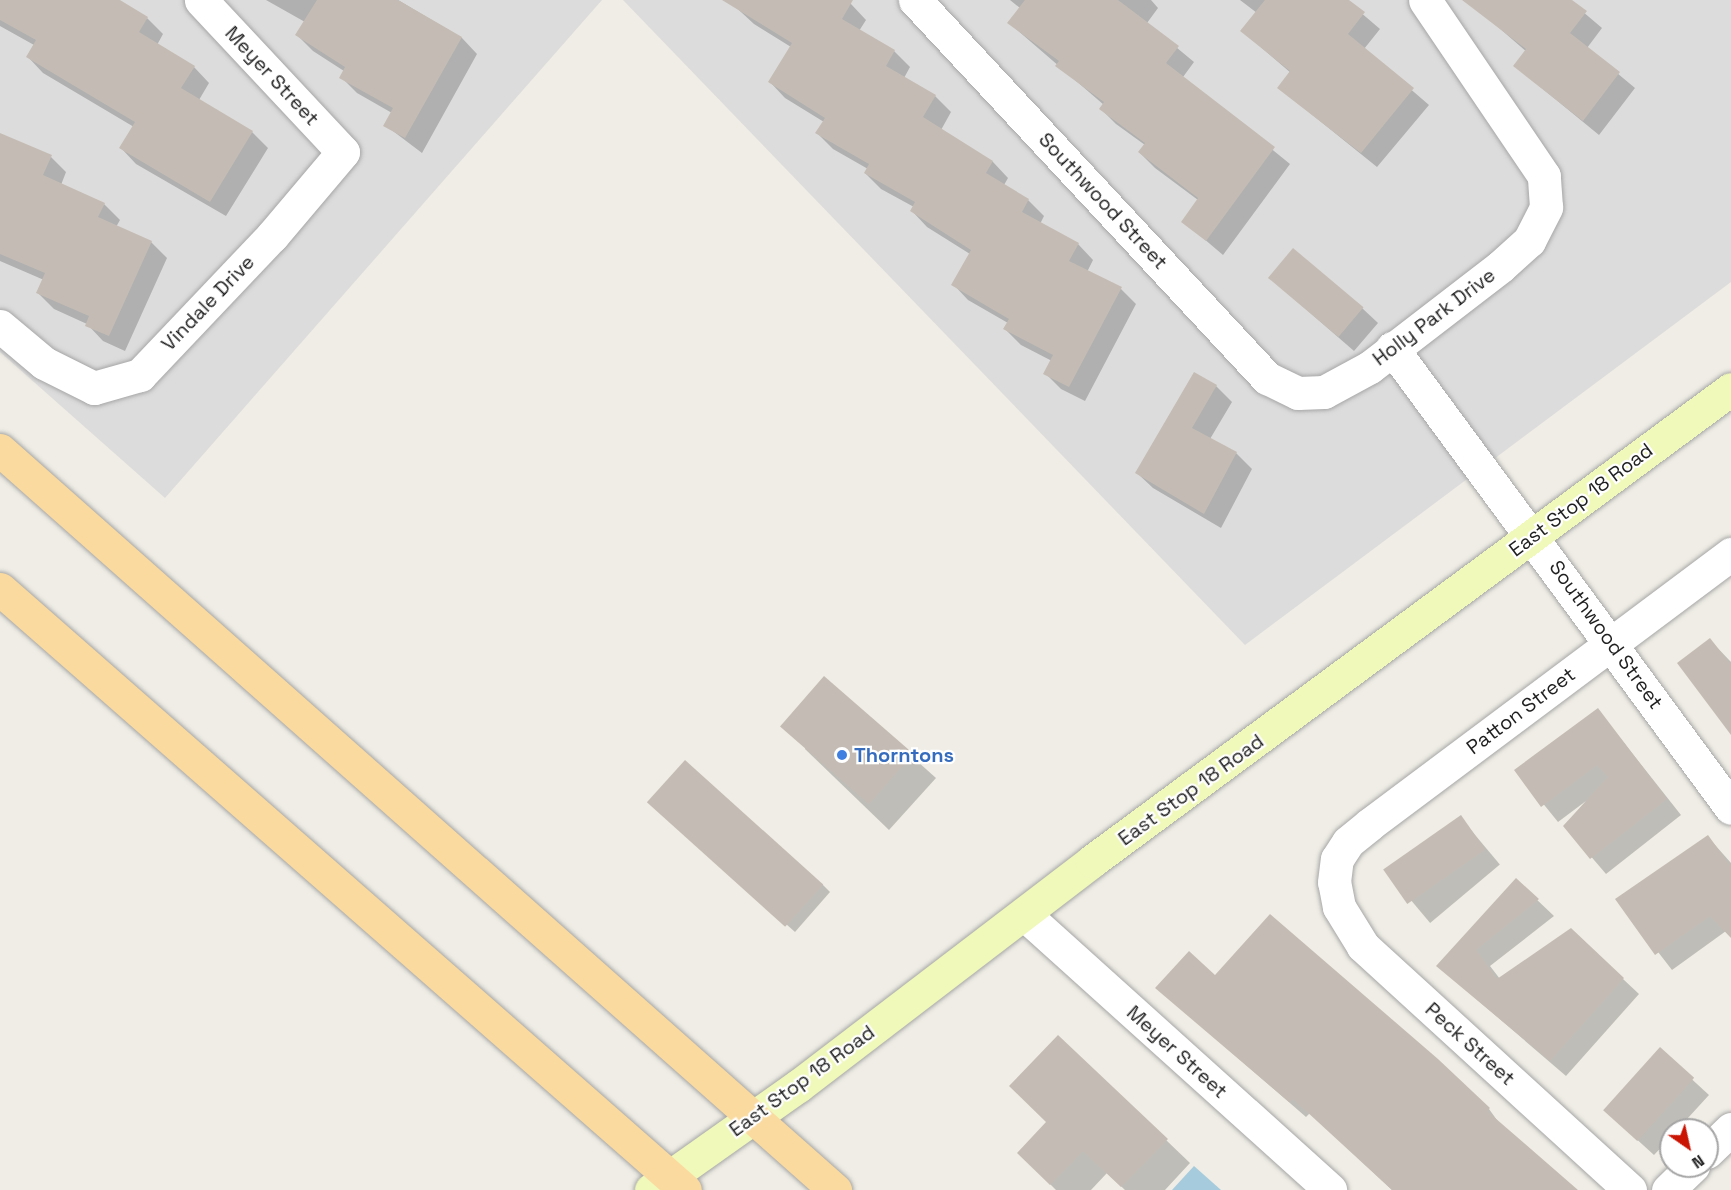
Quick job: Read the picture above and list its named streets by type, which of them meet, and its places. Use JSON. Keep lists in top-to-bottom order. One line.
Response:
{"streets":{"street":["Meyer Street","Southwood Street","Vindale Drive","Holly Park Drive","East Stop 18 Road","Patton Street","Peck Street"]},"crossings":[["Meyer Street","Vindale Drive"],["Meyer Street","East Stop 18 Road"],["Southwood Street","Holly Park Drive"],["Southwood Street","East Stop 18 Road"],["Southwood Street","Patton Street"],["Patton Street","Peck Street"]],"places":["Thorntons"],"north":"bottom right"}
